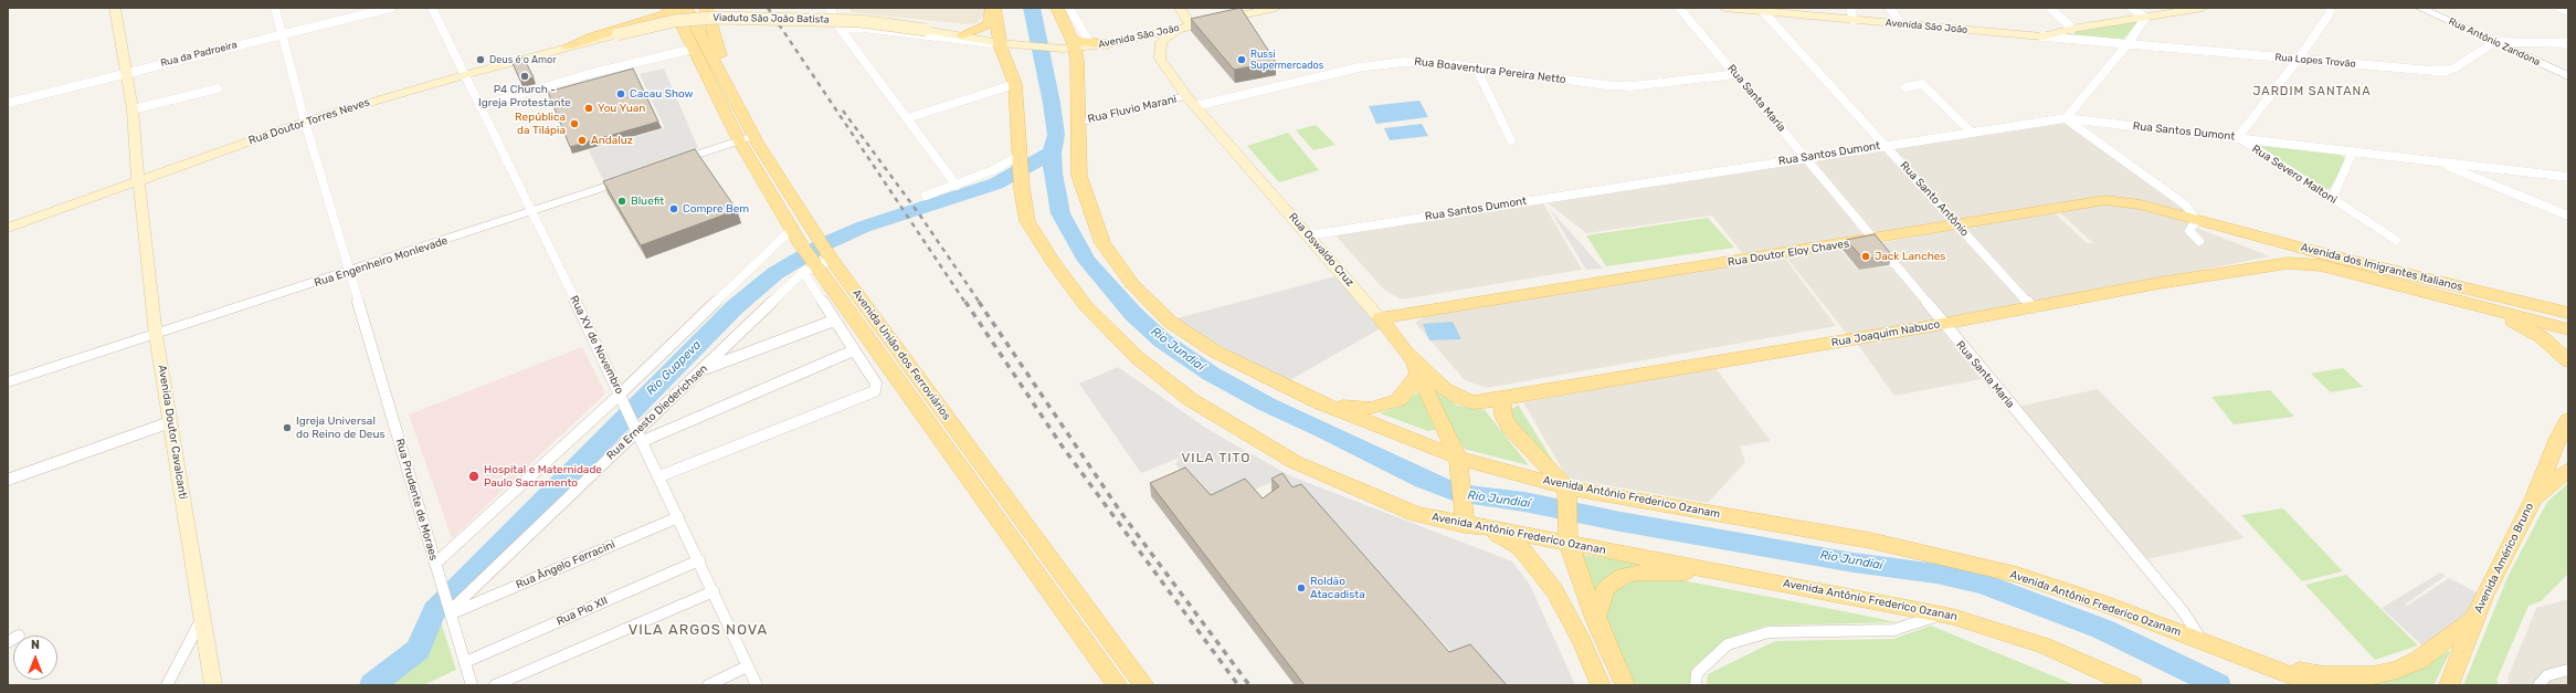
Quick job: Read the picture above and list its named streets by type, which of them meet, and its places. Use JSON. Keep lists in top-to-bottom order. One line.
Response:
{"streets":{"main road":["Viaduto São João Batista","Avenida São João","Rua Doutor Torres Neves","Rua Oswaldo Cruz","Rua Doutor Eloy Chaves","Avenida dos Imigrantes Italianos","Rua Joaquim Nabuco","Avenida União dos Ferroviários","Avenida Doutor Cavalcanti","Avenida Antônio Frederico Ozanam","Avenida Antônio Frederico Ozanan","Avenida Américo Bruno"],"street":["Rua Antônio Zandona","Rua da Padroeira","Rua Lopes Trovão","Rua Boaventura Pereira Netto","Rua Santa Maria","Rua Fluvio Marani","Rua Santos Dumont","Rua Severo Maltoni","Rua Santo Antônio","Rua Engenheiro Monlevade","Rua XV de Novembro","Rua Ernesto Diederichsen","Rua Prudente de Moraes","Rua Ângelo Ferracini","Rua Pio XII"]},"crossings":[["Viaduto São João Batista","Rua Doutor Torres Neves"],["Avenida São João","Rua Lopes Trovão"],["Avenida São João","Rua Santo Antônio"],["Avenida São João","Rua Oswaldo Cruz"],["Rua Antônio Zandona","Rua Lopes Trovão"],["Rua da Padroeira","Avenida Doutor Cavalcanti"],["Rua da Padroeira","Rua Prudente de Moraes"],["Rua Boaventura Pereira Netto","Rua Santa Maria"],["Rua Boaventura Pereira Netto","Rua Fluvio Marani"],["Rua Boaventura Pereira Netto","Rua Oswaldo Cruz"],["Rua Santa Maria","Rua Santos Dumont"],["Rua Santa Maria","Rua Doutor Eloy Chaves"],["Rua Santa Maria","Rua Joaquim Nabuco"],["Rua Santa Maria","Avenida Antônio Frederico Ozanam"],["Rua Fluvio Marani","Rua Oswaldo Cruz"],["Rua Fluvio Marani","Avenida Antônio Frederico Ozanam"],["Rua Doutor Torres Neves","Rua XV de Novembro"],["Rua Doutor Torres Neves","Avenida Doutor Cavalcanti"],["Rua Doutor Torres Neves","Rua Prudente de Moraes"],["Rua Santos Dumont","Rua Severo Maltoni"],["Rua Santos Dumont","Rua Santo Antônio"],["Rua Santos Dumont","Rua Oswaldo Cruz"],["Rua Santo Antônio","Rua Doutor Eloy Chaves"],["Rua Santo Antônio","Rua Joaquim Nabuco"],["Rua Oswaldo Cruz","Rua Doutor Eloy Chaves"],["Rua Oswaldo Cruz","Rua Joaquim Nabuco"],["Rua Doutor Eloy Chaves","Avenida dos Imigrantes Italianos"],["Rua Engenheiro Monlevade","Rua XV de Novembro"],["Rua Engenheiro Monlevade","Avenida Doutor Cavalcanti"],["Rua Engenheiro Monlevade","Rua Prudente de Moraes"],["Avenida dos Imigrantes Italianos","Rua Joaquim Nabuco"],["Rua XV de Novembro","Rua Ernesto Diederichsen"],["Rua XV de Novembro","Rua Ângelo Ferracini"],["Rua XV de Novembro","Rua Pio XII"],["Avenida União dos Ferroviários","Rua Ernesto Diederichsen"],["Rua Ernesto Diederichsen","Rua Prudente de Moraes"],["Rua Ernesto Diederichsen","Rua Ângelo Ferracini"],["Rua Prudente de Moraes","Rua Ângelo Ferracini"],["Rua Prudente de Moraes","Rua Pio XII"]],"districts":["JARDIM SANTANA","VILA TITO","VILA ARGOS NOVA"],"water":["Rio Jundiaí","Rio Guapeva"],"places":["Deus é o Amor","Russi Supermercados","P4 Church - Igreja Protestante","Cacau Show","You Yuan","República da Tilápia","Andaluz","Bluefit","Compre Bem","Jack Lanches","Igreja Universal do Reino de Deus","Hospital e Maternidade Paulo Sacramento","Roldão Atacadista"],"north":"top"}
